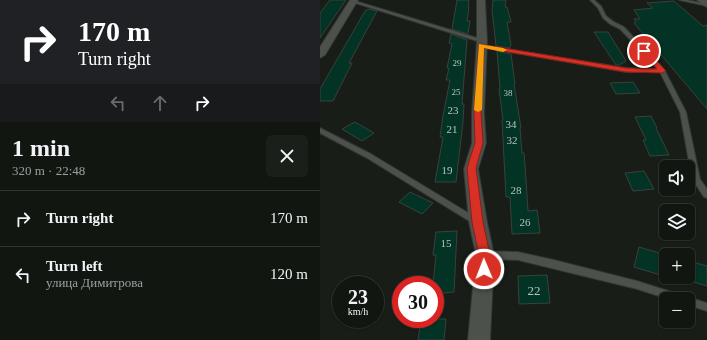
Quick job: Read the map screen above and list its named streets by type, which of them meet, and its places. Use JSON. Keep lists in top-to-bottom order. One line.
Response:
{"house_numbers":["29","25","38","23","34","21","32","19","28","26","15","22"],"page":{"turn":["170 m","Turn right"],"heading":["1 min","320 m · 22:48"],"map_buttons":["+","−"],"list":[{"name":"Turn right","value":"170 m"},{"name":"Turn left","note":"улица Димитрова","value":"120 m"}],"speed":"23 km/h","limit":"30"}}
